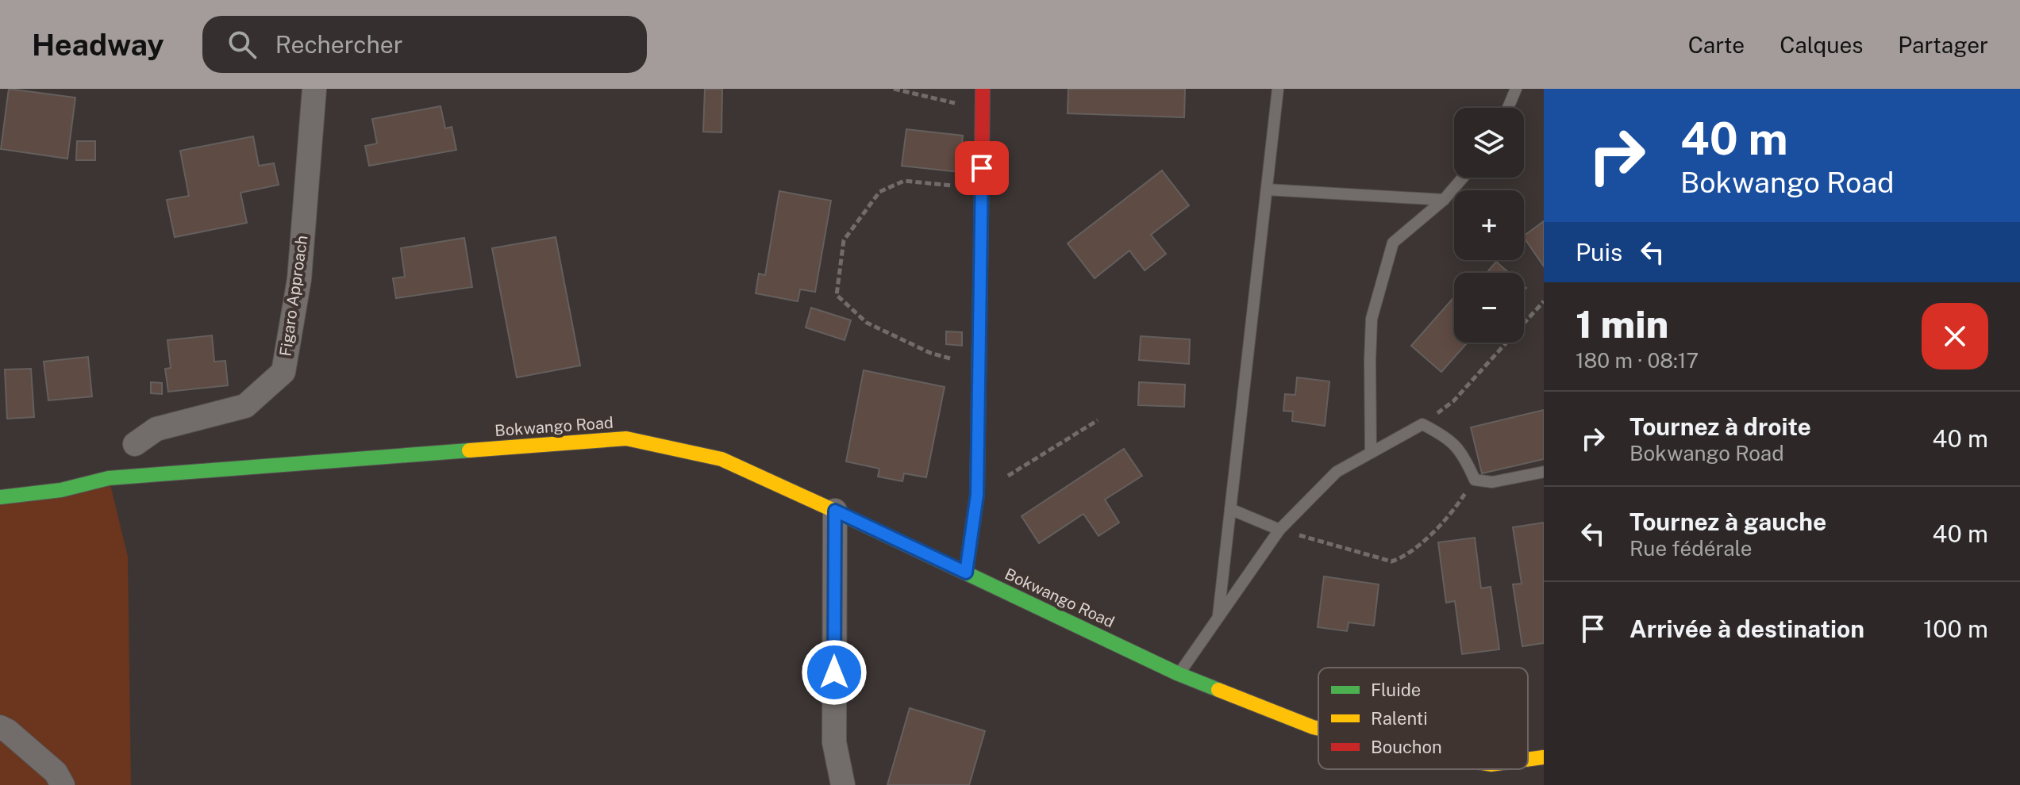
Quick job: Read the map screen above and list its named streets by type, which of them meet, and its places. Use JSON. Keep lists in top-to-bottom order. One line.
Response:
{"streets":{"street":["Figaro Approach","Bokwango Road"]},"legend":["Fluide","Ralenti","Bouchon"],"page":{"header":"Headway","search":"Rechercher","nav":["Carte","Calques","Partager"],"turn":["40 m","Bokwango Road"],"map_buttons":["+","−"],"then":"Puis","heading":["1 min","180 m · 08:17"],"list":[{"name":"Tournez à droite","note":"Bokwango Road","value":"40 m"},{"name":"Tournez à gauche","note":"Rue fédérale","value":"40 m"},{"name":"Arrivée à destination","value":"100 m"}]}}
